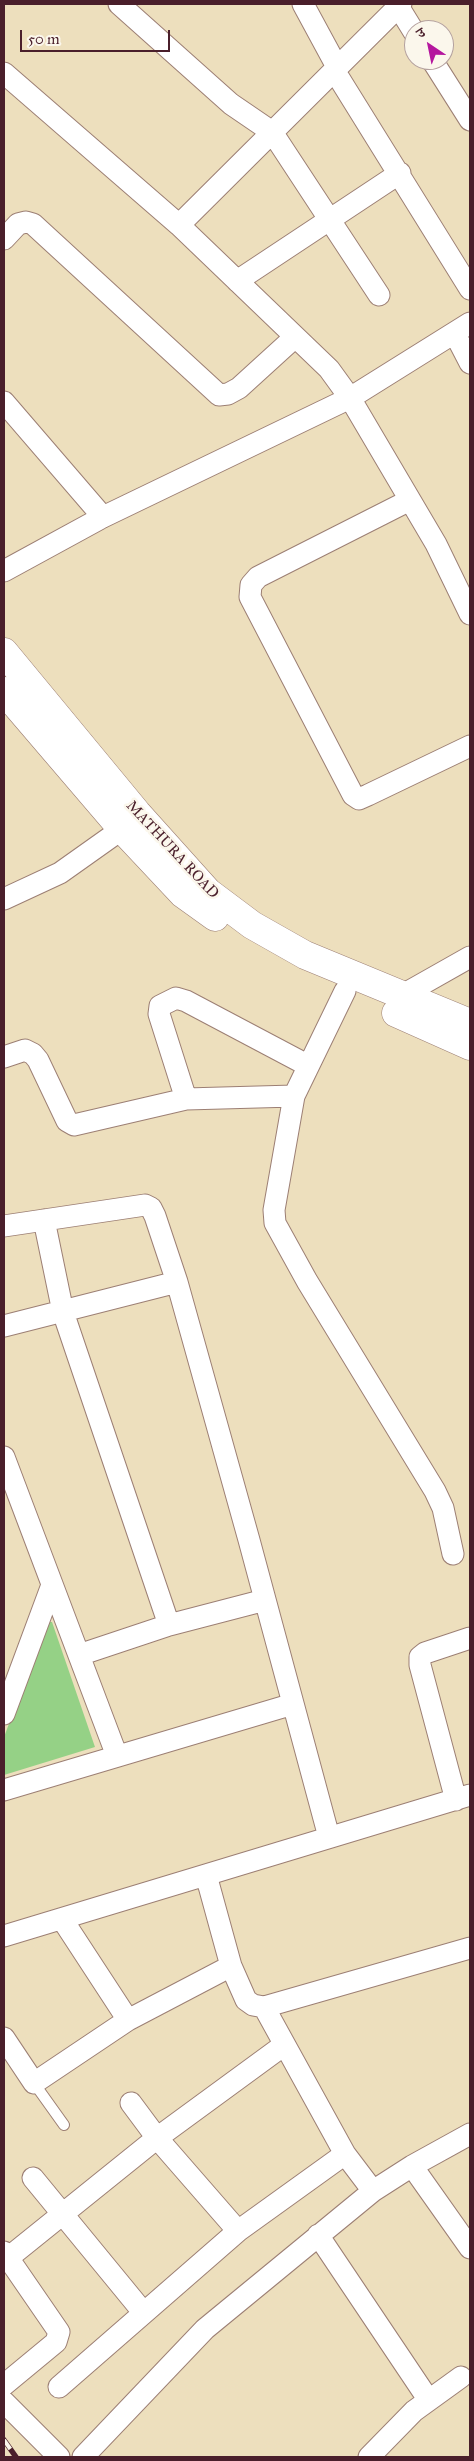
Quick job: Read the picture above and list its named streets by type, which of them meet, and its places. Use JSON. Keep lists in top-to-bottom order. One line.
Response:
{"streets":{"main road":["MATHURA ROAD"]},"scale_bar":"50 m","north":"top left"}
